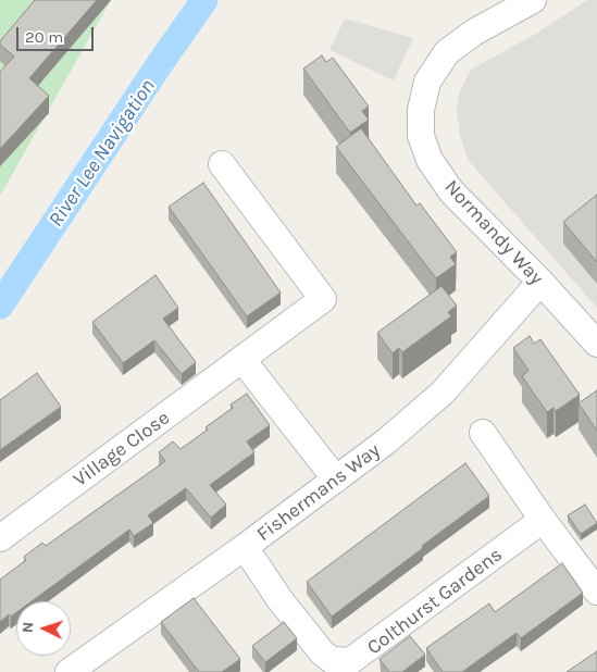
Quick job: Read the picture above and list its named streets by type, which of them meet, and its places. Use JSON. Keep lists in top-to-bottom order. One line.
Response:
{"streets":{"street":["Normandy Way","Village Close","Fishermans Way","Colthurst Gardens"]},"crossings":[["Normandy Way","Fishermans Way"],["Fishermans Way","Colthurst Gardens"]],"water":["River Lee Navigation"],"scale_bar":"20 m","north":"left"}
